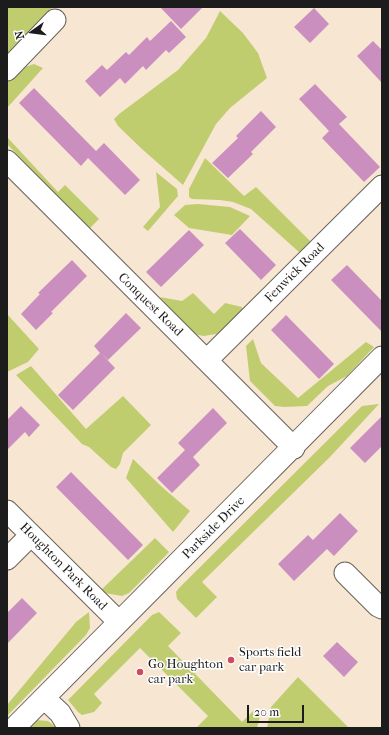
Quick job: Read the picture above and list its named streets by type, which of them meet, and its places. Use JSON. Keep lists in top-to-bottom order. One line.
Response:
{"streets":{"street":["Fenwick Road","Conquest Road","Parkside Drive","Houghton Park Road"]},"crossings":[["Fenwick Road","Conquest Road"],["Conquest Road","Parkside Drive"],["Parkside Drive","Houghton Park Road"]],"places":["Sports field car park","Go Houghton car park"],"scale_bar":"20 m","north":"left"}
